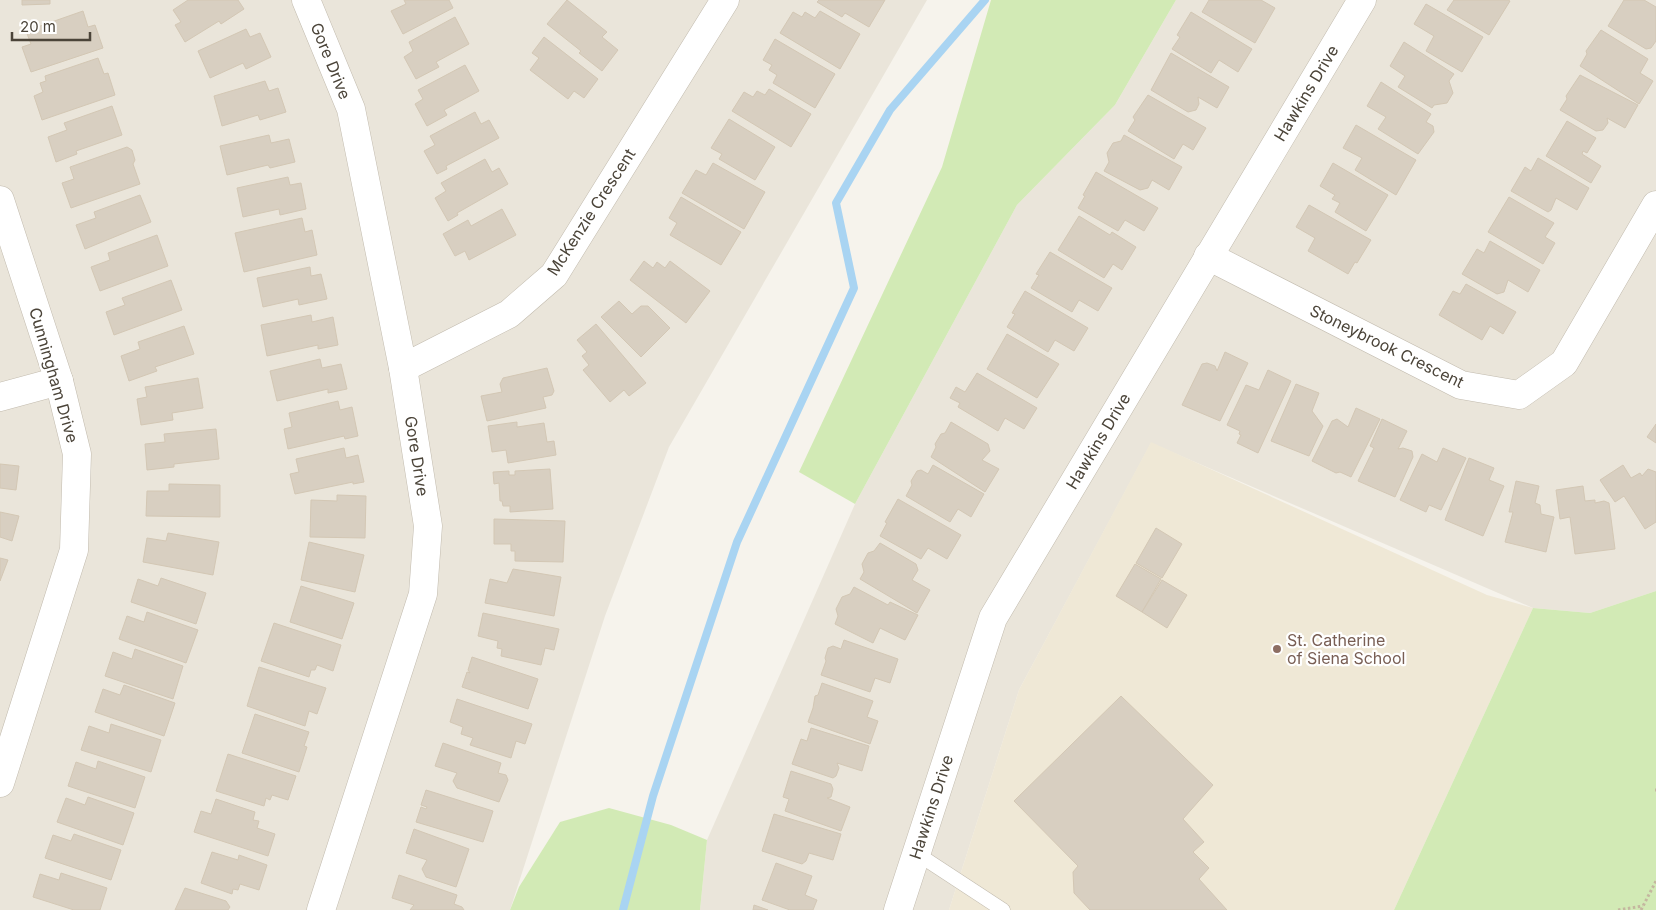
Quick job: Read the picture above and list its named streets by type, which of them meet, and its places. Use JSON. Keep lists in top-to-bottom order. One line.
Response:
{"streets":{"street":["Gore Drive","Hawkins Drive","McKenzie Crescent","Stoneybrook Crescent","Cunningham Drive"]},"crossings":[["Gore Drive","McKenzie Crescent"],["Hawkins Drive","Stoneybrook Crescent"]],"places":["St. Catherine of Siena School"],"scale_bar":"20 m"}
